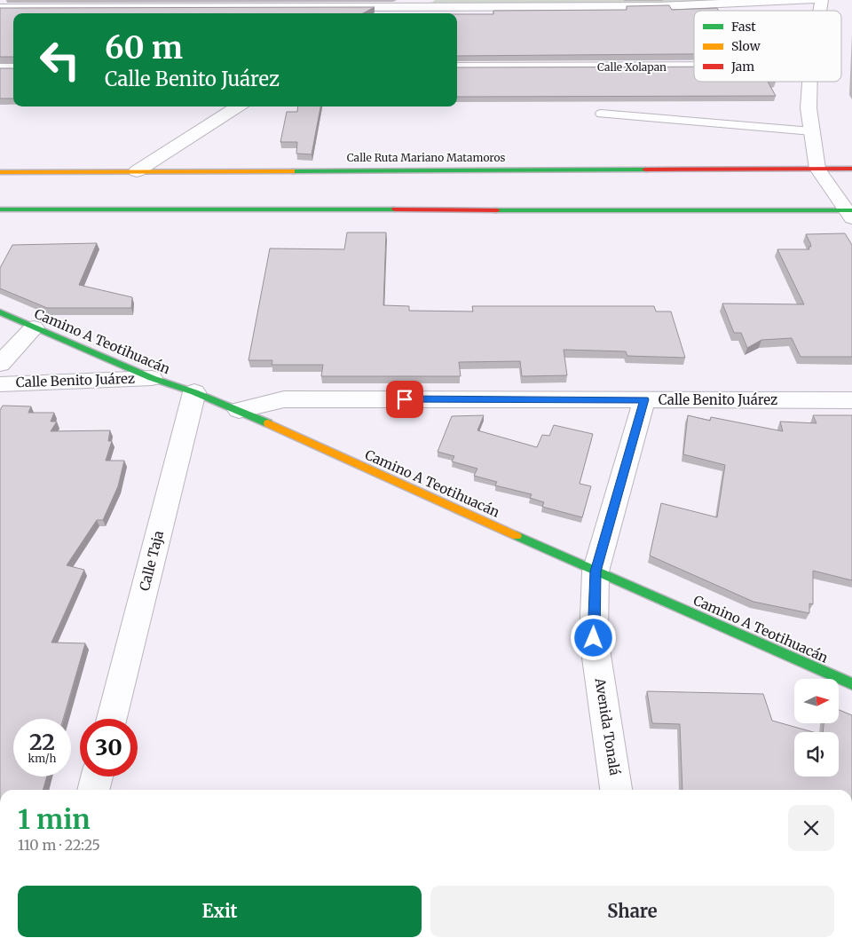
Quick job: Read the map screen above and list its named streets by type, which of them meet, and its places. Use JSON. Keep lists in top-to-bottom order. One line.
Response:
{"streets":{"main road":["Calle Ruta Mariano Matamoros","Camino A Teotihuacán"],"street":["Calle Xolapan","Calle Benito Juárez","Calle Taja","Avenida Tonalá"]},"crossings":[["Camino A Teotihuacán","Calle Benito Juárez"],["Camino A Teotihuacán","Calle Taja"],["Camino A Teotihuacán","Avenida Tonalá"],["Calle Benito Juárez","Avenida Tonalá"]],"legend":["Fast","Slow","Jam"],"north":"right","page":{"turn":["60 m","Calle Benito Juárez"],"speed":"22 km/h","limit":"30","heading":["1 min","110 m · 22:25"],"buttons":["Exit","Share"]}}
